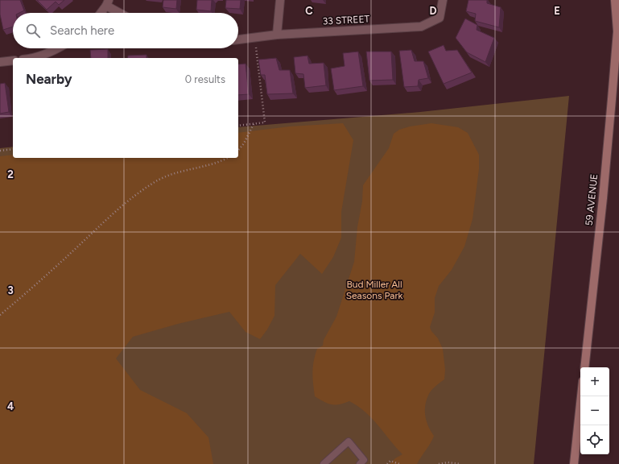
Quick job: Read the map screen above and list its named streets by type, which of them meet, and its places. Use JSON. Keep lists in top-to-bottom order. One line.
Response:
{"streets":{"main road":["59 AVENUE"],"street":["33 STREET"]},"parks":["Bud Miller All Seasons Park"],"page":{"search":"Search here","heading":["Nearby","0 results"],"map_buttons":["+","−"]},"grid":{"columns":["C","D","E"],"rows":["2","3","4"]}}
